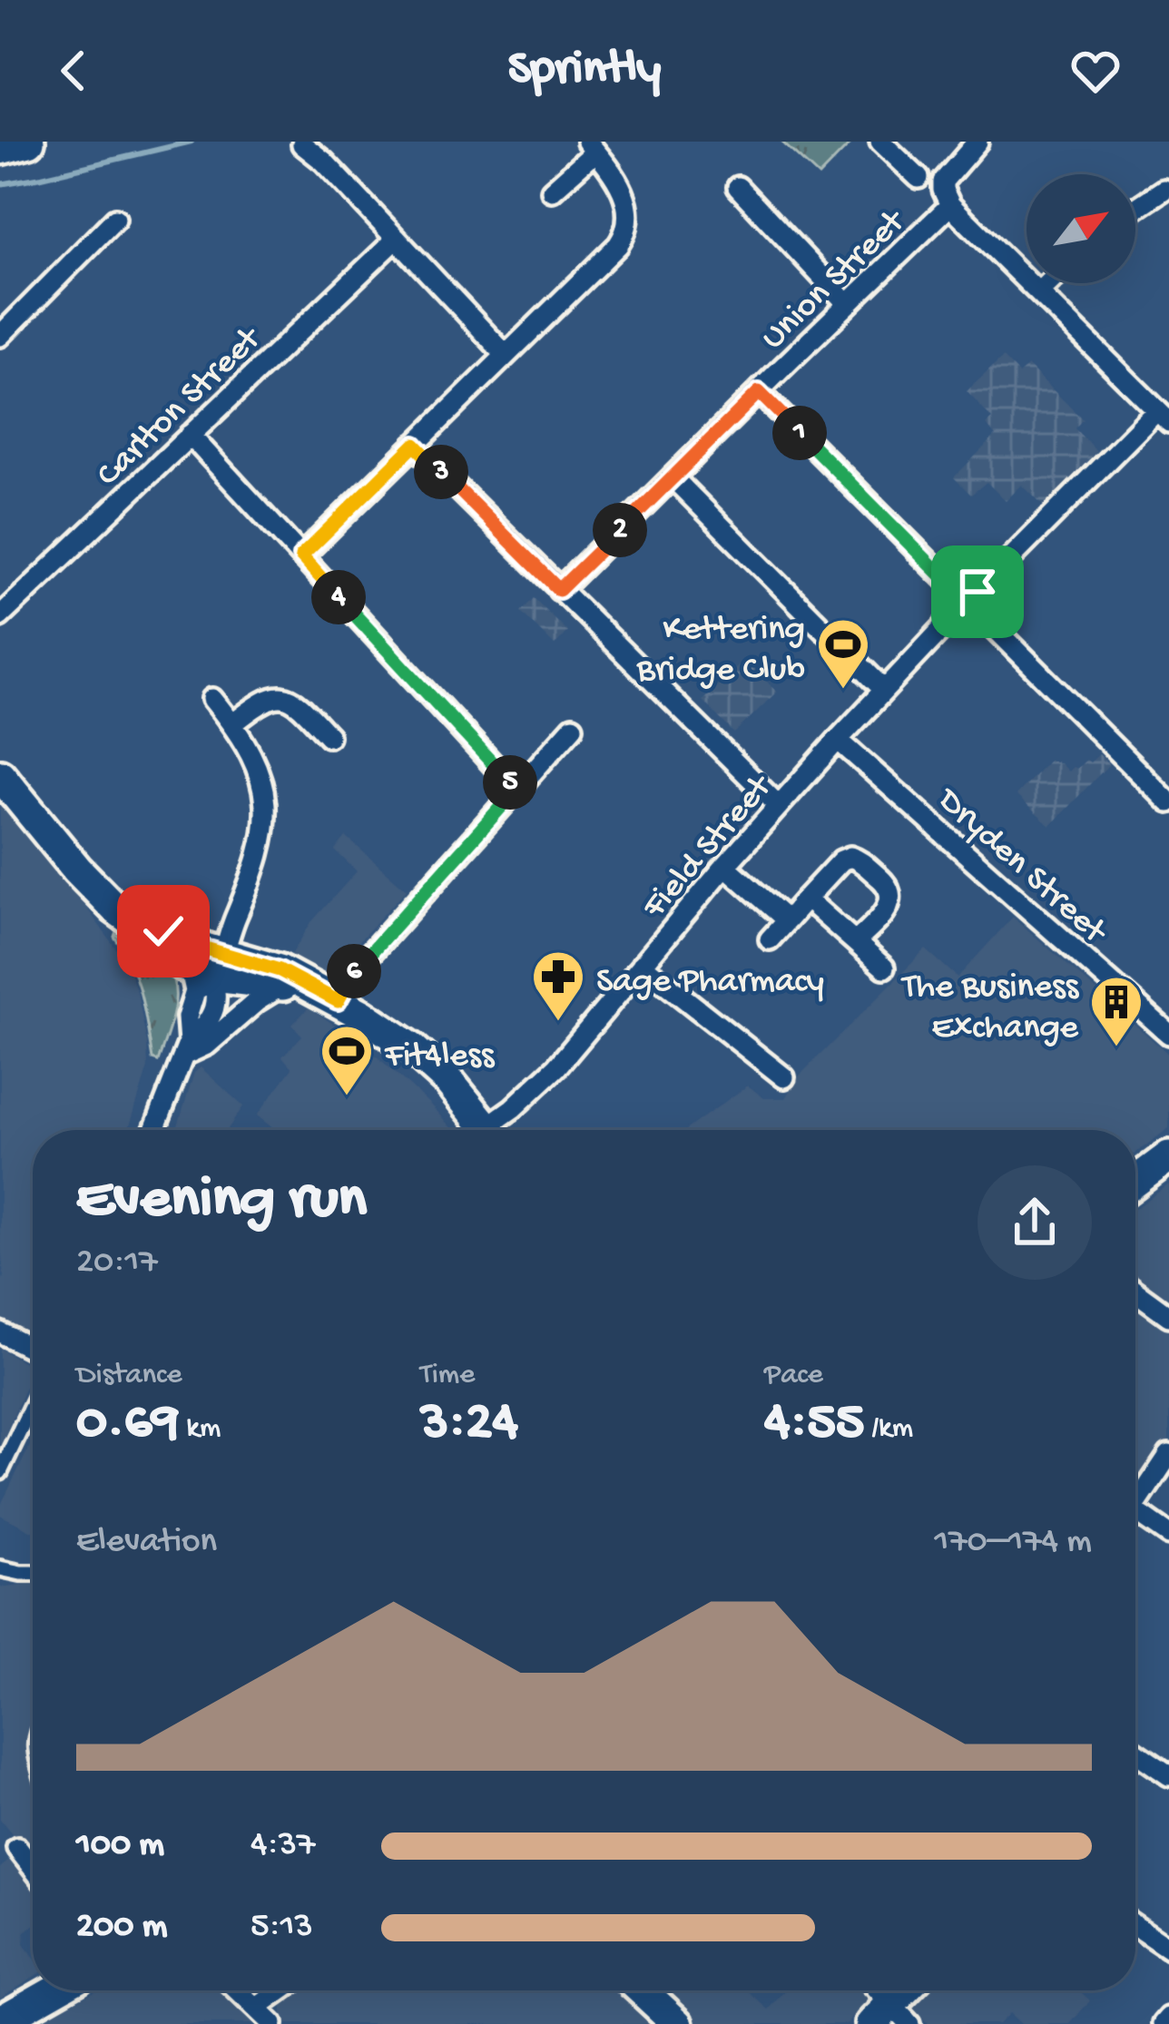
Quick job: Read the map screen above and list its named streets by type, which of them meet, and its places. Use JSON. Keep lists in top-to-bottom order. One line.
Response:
{"streets":{"street":["Union Street","Carlton Street","Field Street","Dryden Street"]},"crossings":[["Field Street","Dryden Street"]],"places":{"sports":["Kettering Bridge Club","Fit4less"],"pharmacy":["Sage Pharmacy"],"building":["The Business Exchange"]},"north":"top right","page":{"header":"Sprintly","pins":["1","3","2","4","5","6"],"heading":["Evening run","20:17"],"stats":[["Distance","0.69 km"],["Time","3:24"],["Pace","4:55 /km"]],"chart":["Elevation","170–174 m"],"list":[{"name":"100 m","note":"4:37"},{"name":"200 m","note":"5:13"}]}}
